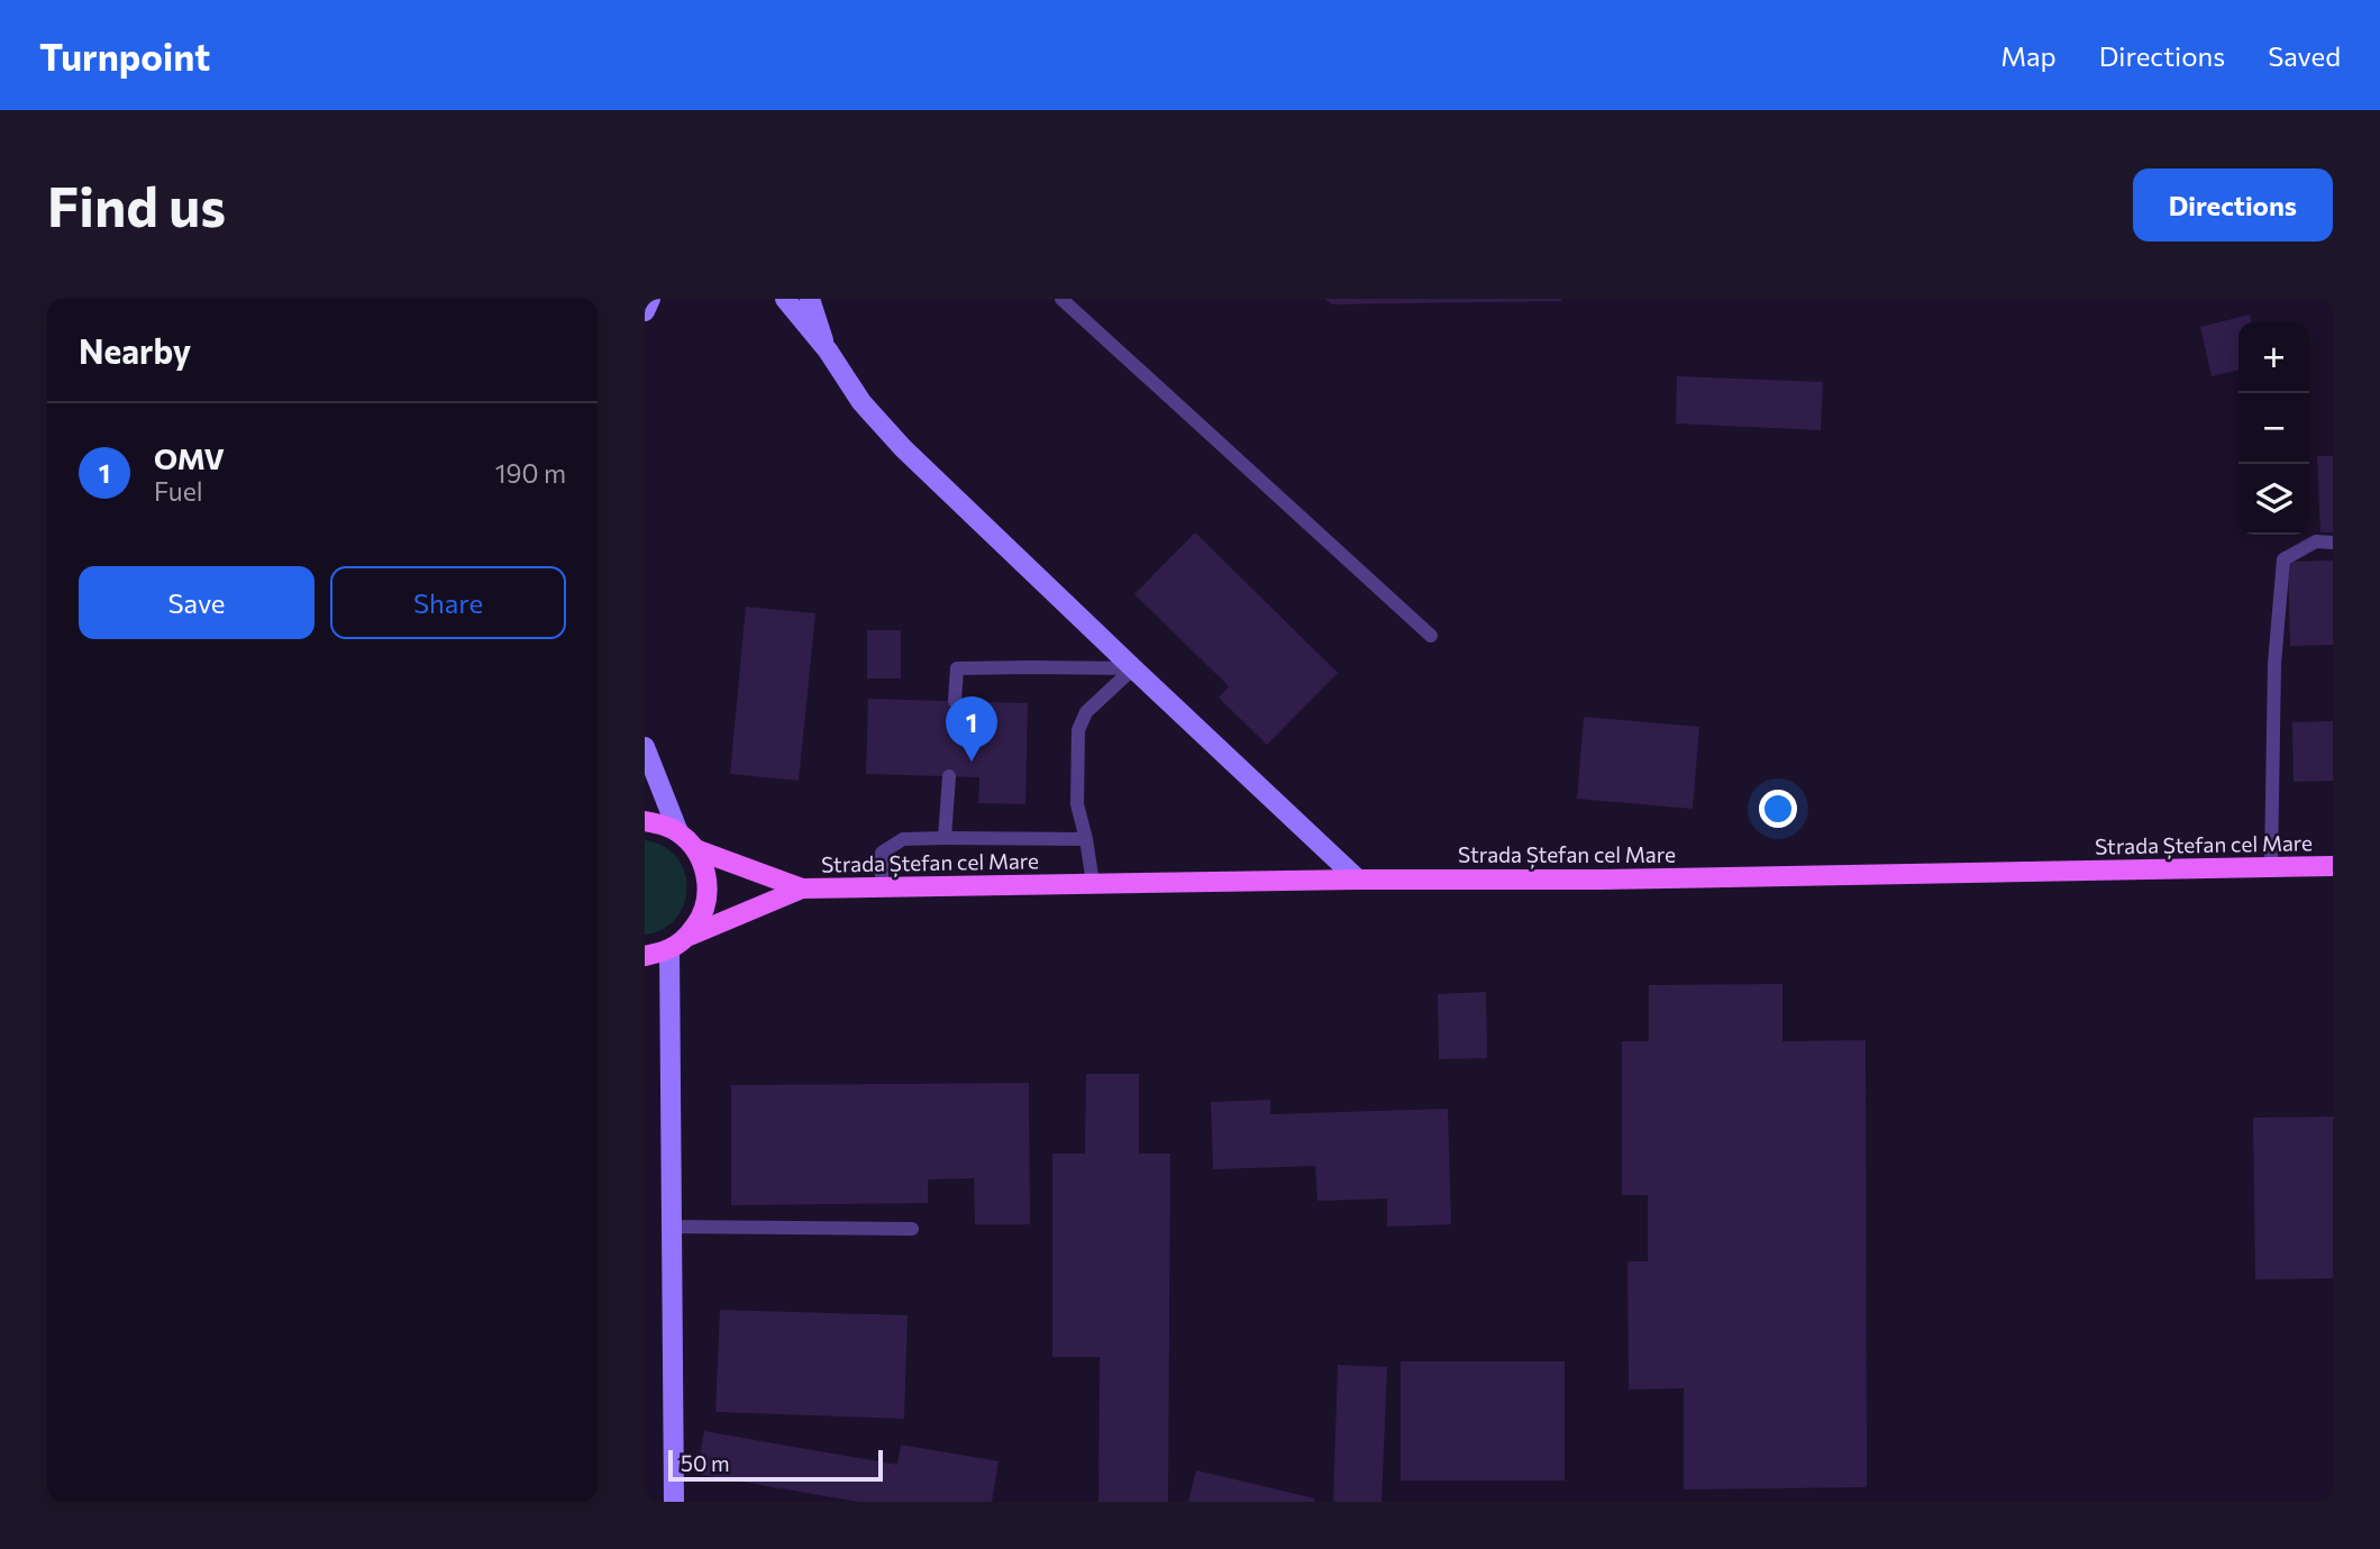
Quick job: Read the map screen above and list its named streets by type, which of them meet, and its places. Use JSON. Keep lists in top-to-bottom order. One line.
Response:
{"streets":{"main road":["Strada Ștefan cel Mare"]},"scale_bar":"50 m","page":{"header":"Turnpoint","nav":["Map","Directions","Saved"],"buttons":["Directions",["Save","Share"]],"title":"Find us","heading":"Nearby","map_buttons":["+","−"],"list":[{"mark":"1","name":"OMV","note":"Fuel","value":"190 m"}],"pins":"1","scale":"50 m"}}
